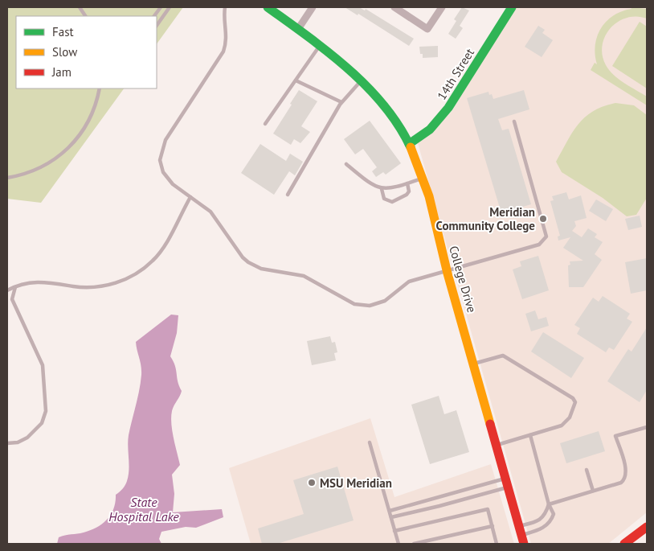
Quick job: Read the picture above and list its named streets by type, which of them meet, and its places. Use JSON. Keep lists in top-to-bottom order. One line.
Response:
{"streets":{"street":["14th Street","College Drive"]},"crossings":[["14th Street","College Drive"]],"water":["State Hospital Lake"],"places":["Meridian Community College","MSU Meridian"],"legend":["Fast","Slow","Jam"]}
